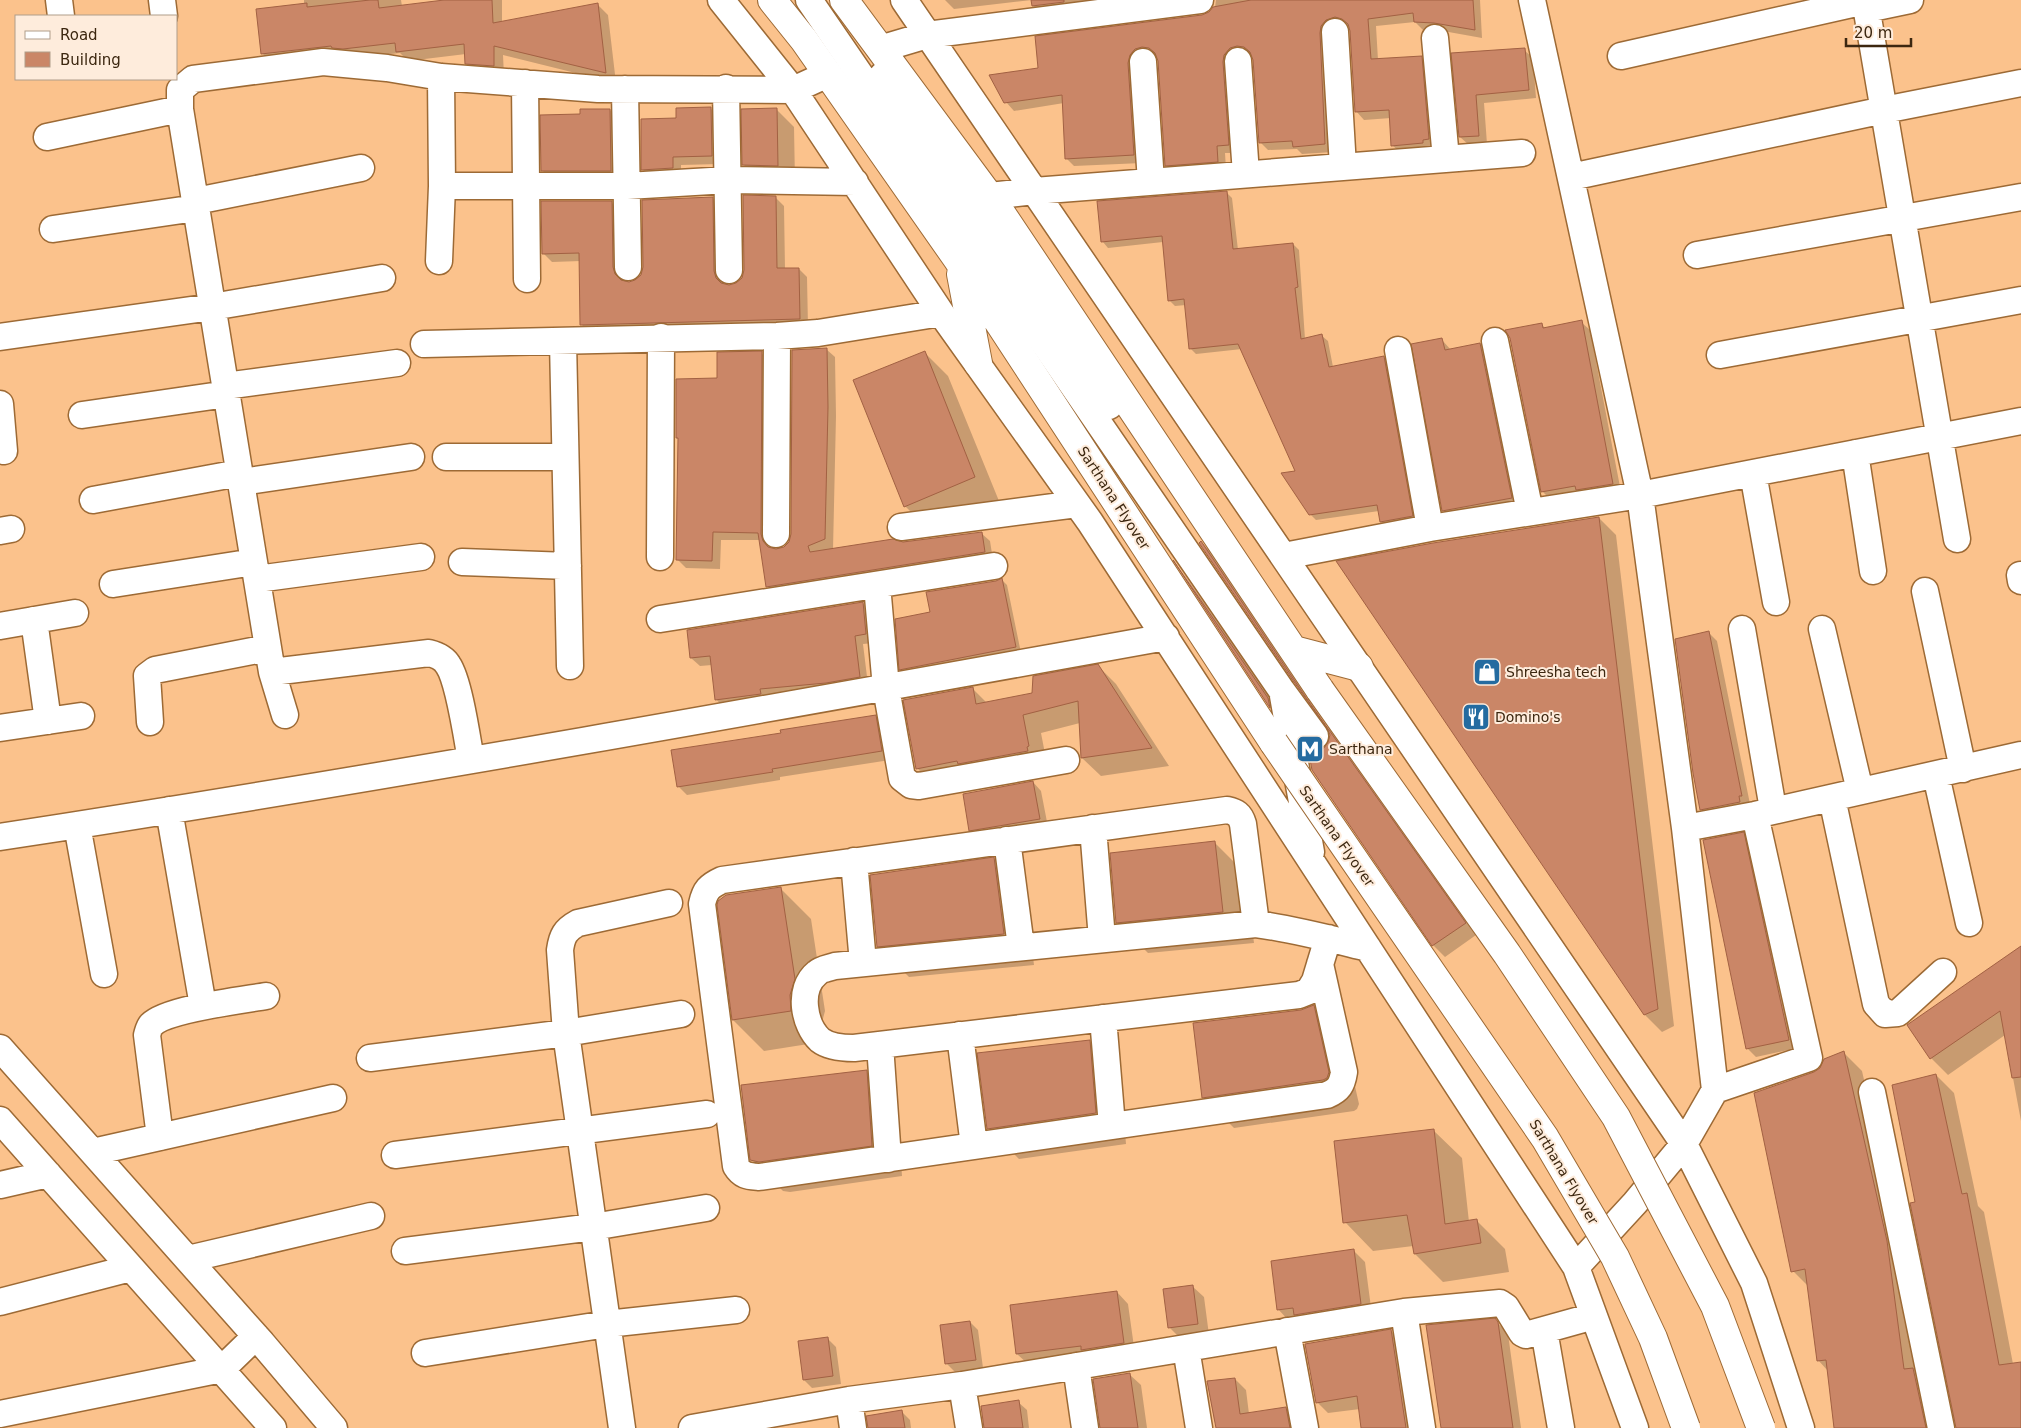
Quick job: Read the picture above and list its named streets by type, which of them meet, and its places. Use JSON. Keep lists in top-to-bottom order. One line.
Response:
{"streets":{"main road":["Sarthana Flyover"]},"places":{"shop":["Shreesha tech"],"restaurant":["Domino's"],"metro station":["Sarthana"]},"legend":["Road","Building"],"scale_bar":"20 m"}
